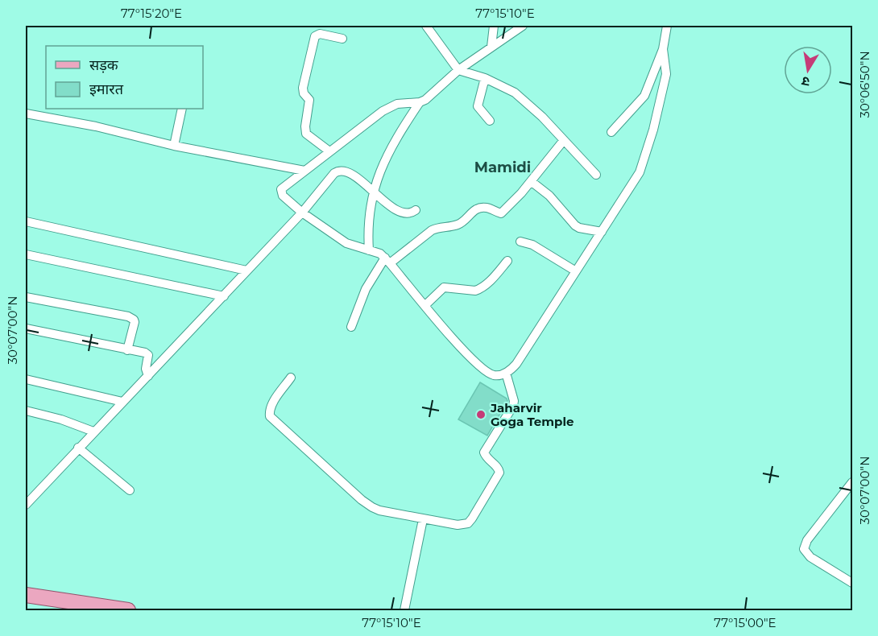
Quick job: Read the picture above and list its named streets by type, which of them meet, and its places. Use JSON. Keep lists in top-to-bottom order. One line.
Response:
{"districts":["Mamidi"],"places":["Jaharvir Goga Temple"],"legend":["सड़क","इमारत"],"north":"bottom","coordinates":["77°15'20\"E","77°15'10\"E","30°06'50\"N","30°07'00\"N","77°15'00\"E"]}
